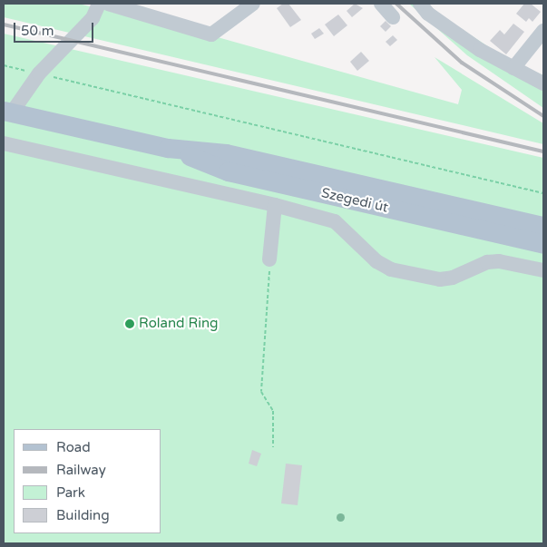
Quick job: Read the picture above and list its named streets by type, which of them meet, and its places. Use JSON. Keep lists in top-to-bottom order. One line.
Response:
{"streets":{"main road":["Szegedi út"]},"places":["Roland Ring"],"legend":["Road","Railway","Park","Building"],"scale_bar":"50 m"}
